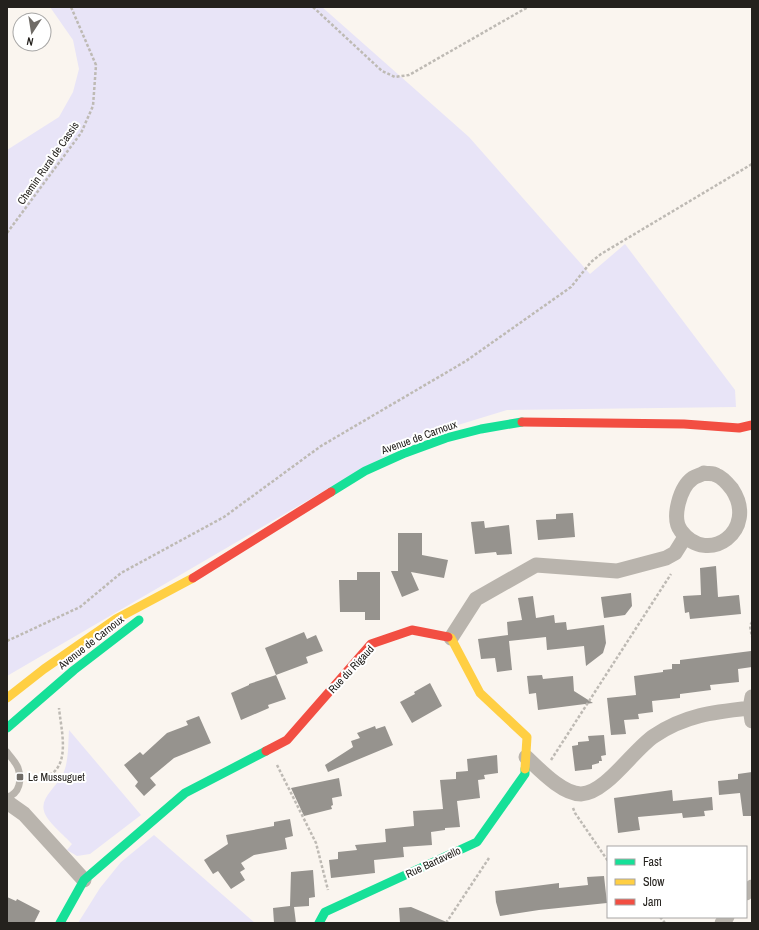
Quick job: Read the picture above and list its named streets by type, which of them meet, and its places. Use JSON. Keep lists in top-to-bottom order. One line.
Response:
{"streets":{"main road":["Avenue de Carnoux","Rue du Rigaud","Rue Bartavello"],"path":["Chemin Rural de Cassis"]},"places":{"transit":["Le Mussuguet"]},"legend":["Fast","Slow","Jam"],"north":"bottom"}
